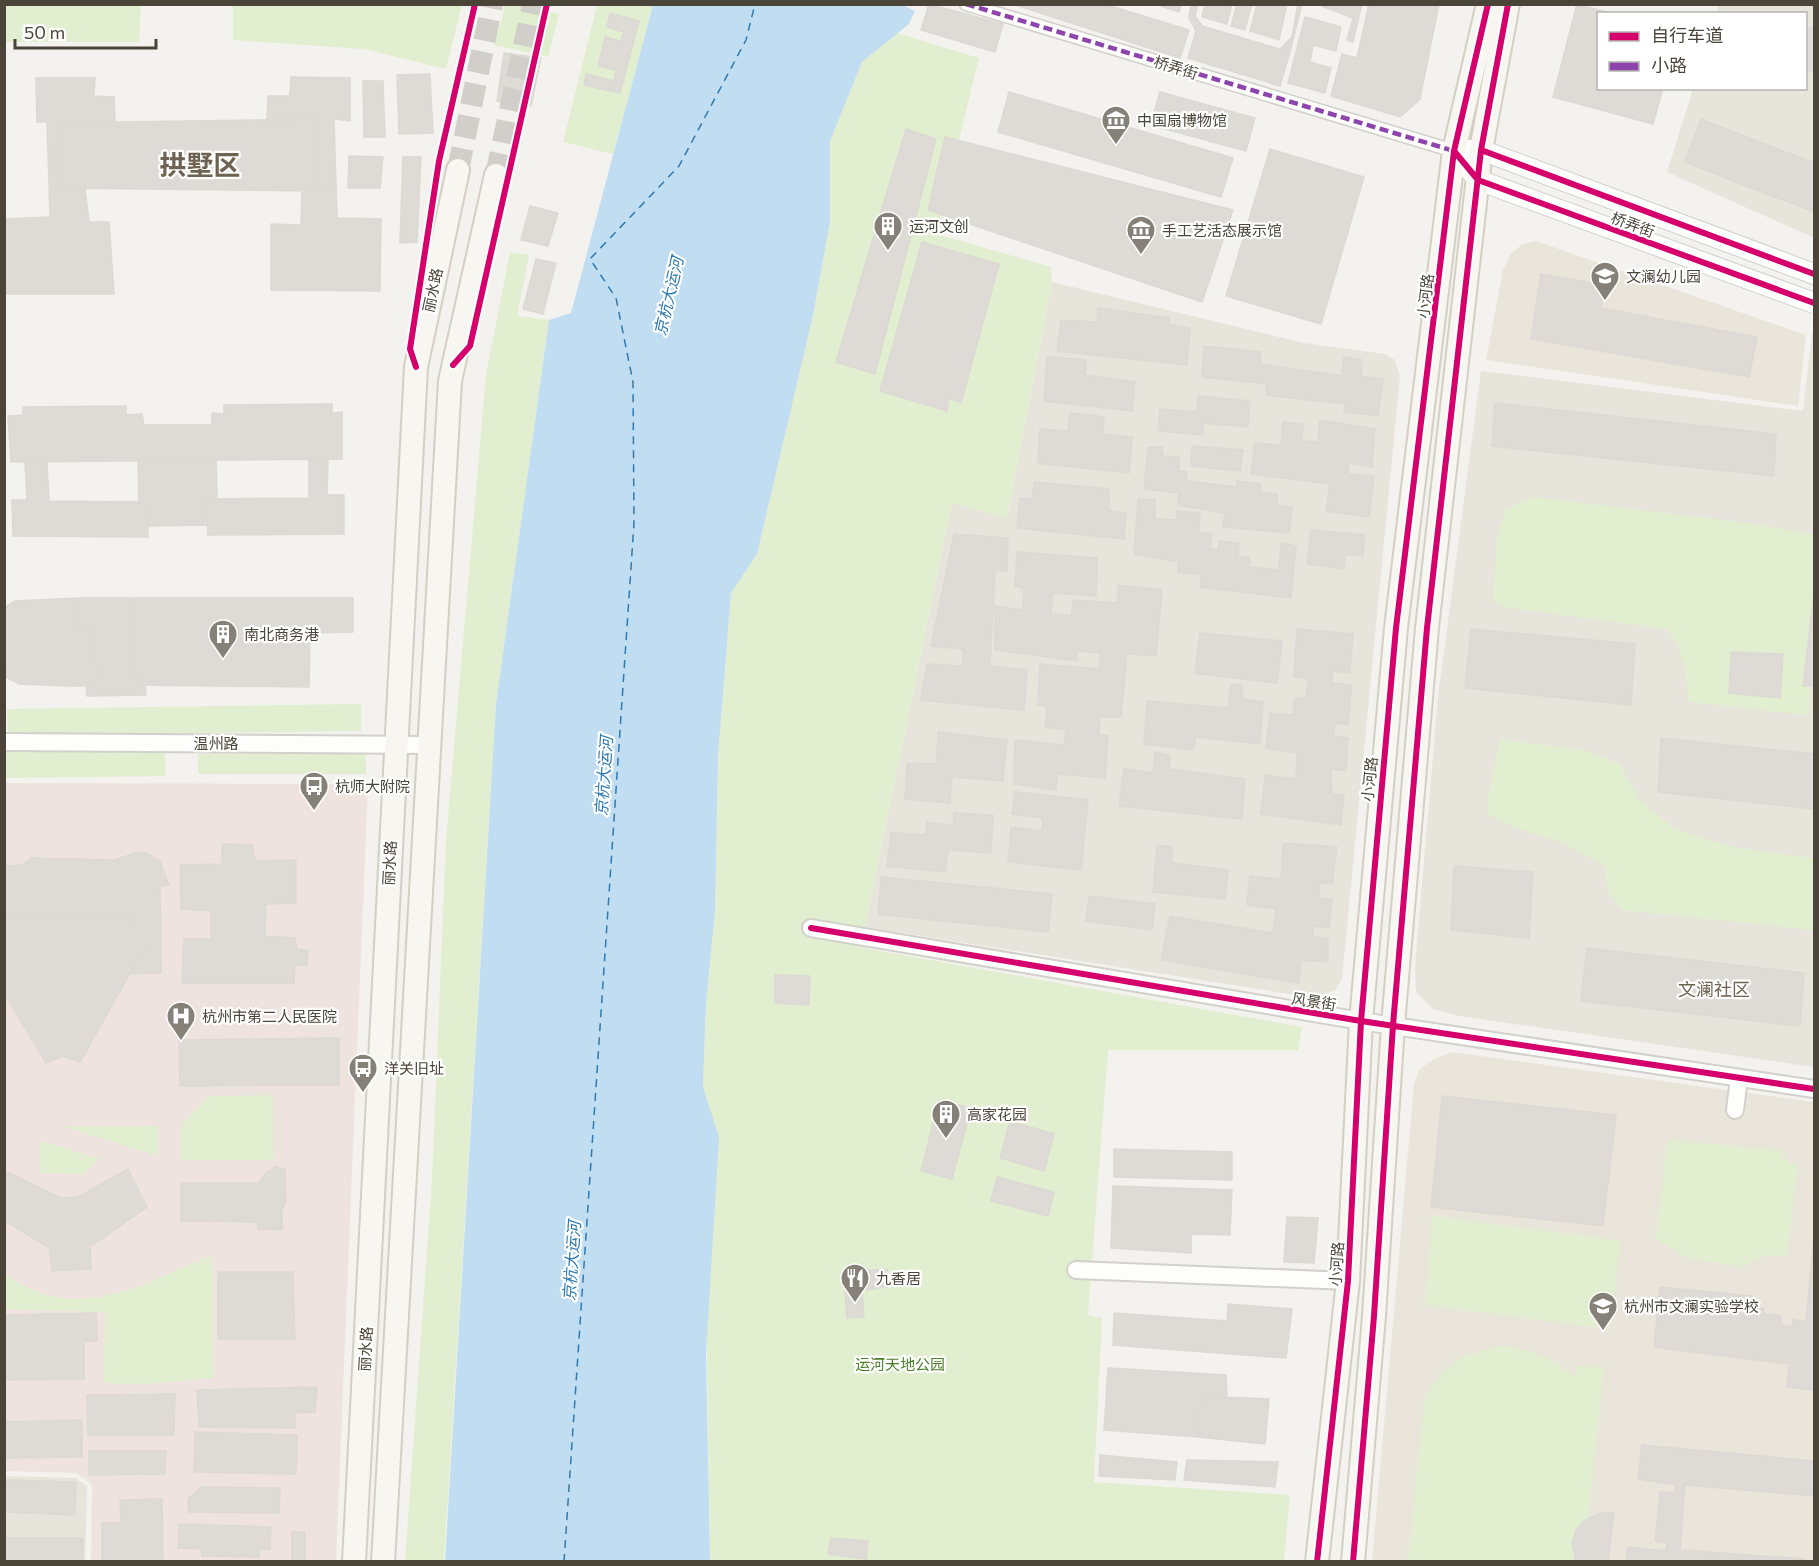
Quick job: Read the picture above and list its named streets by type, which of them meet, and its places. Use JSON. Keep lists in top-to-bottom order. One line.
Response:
{"streets":{"main road":["丽水路","小河路"],"street":["桥弄街","温州路","风景街"]},"crossings":[["桥弄街","小河路"],["丽水路","温州路"],["小河路","风景街"]],"districts":["拱墅区","文澜社区"],"water":["京杭大运河"],"parks":["运河天地公园"],"places":{"museum":["中国扇博物馆","手工艺活态展示馆"],"building":["运河文创","南北商务港","高家花园"],"school or university":["文澜幼儿园","杭州市文澜实验学校"],"bus stop":["杭师大附院","洋关旧址"],"hospital":["杭州市第二人民医院"],"restaurant":["九香居"]},"legend":["自行车道","小路"],"scale_bar":"50 m"}
